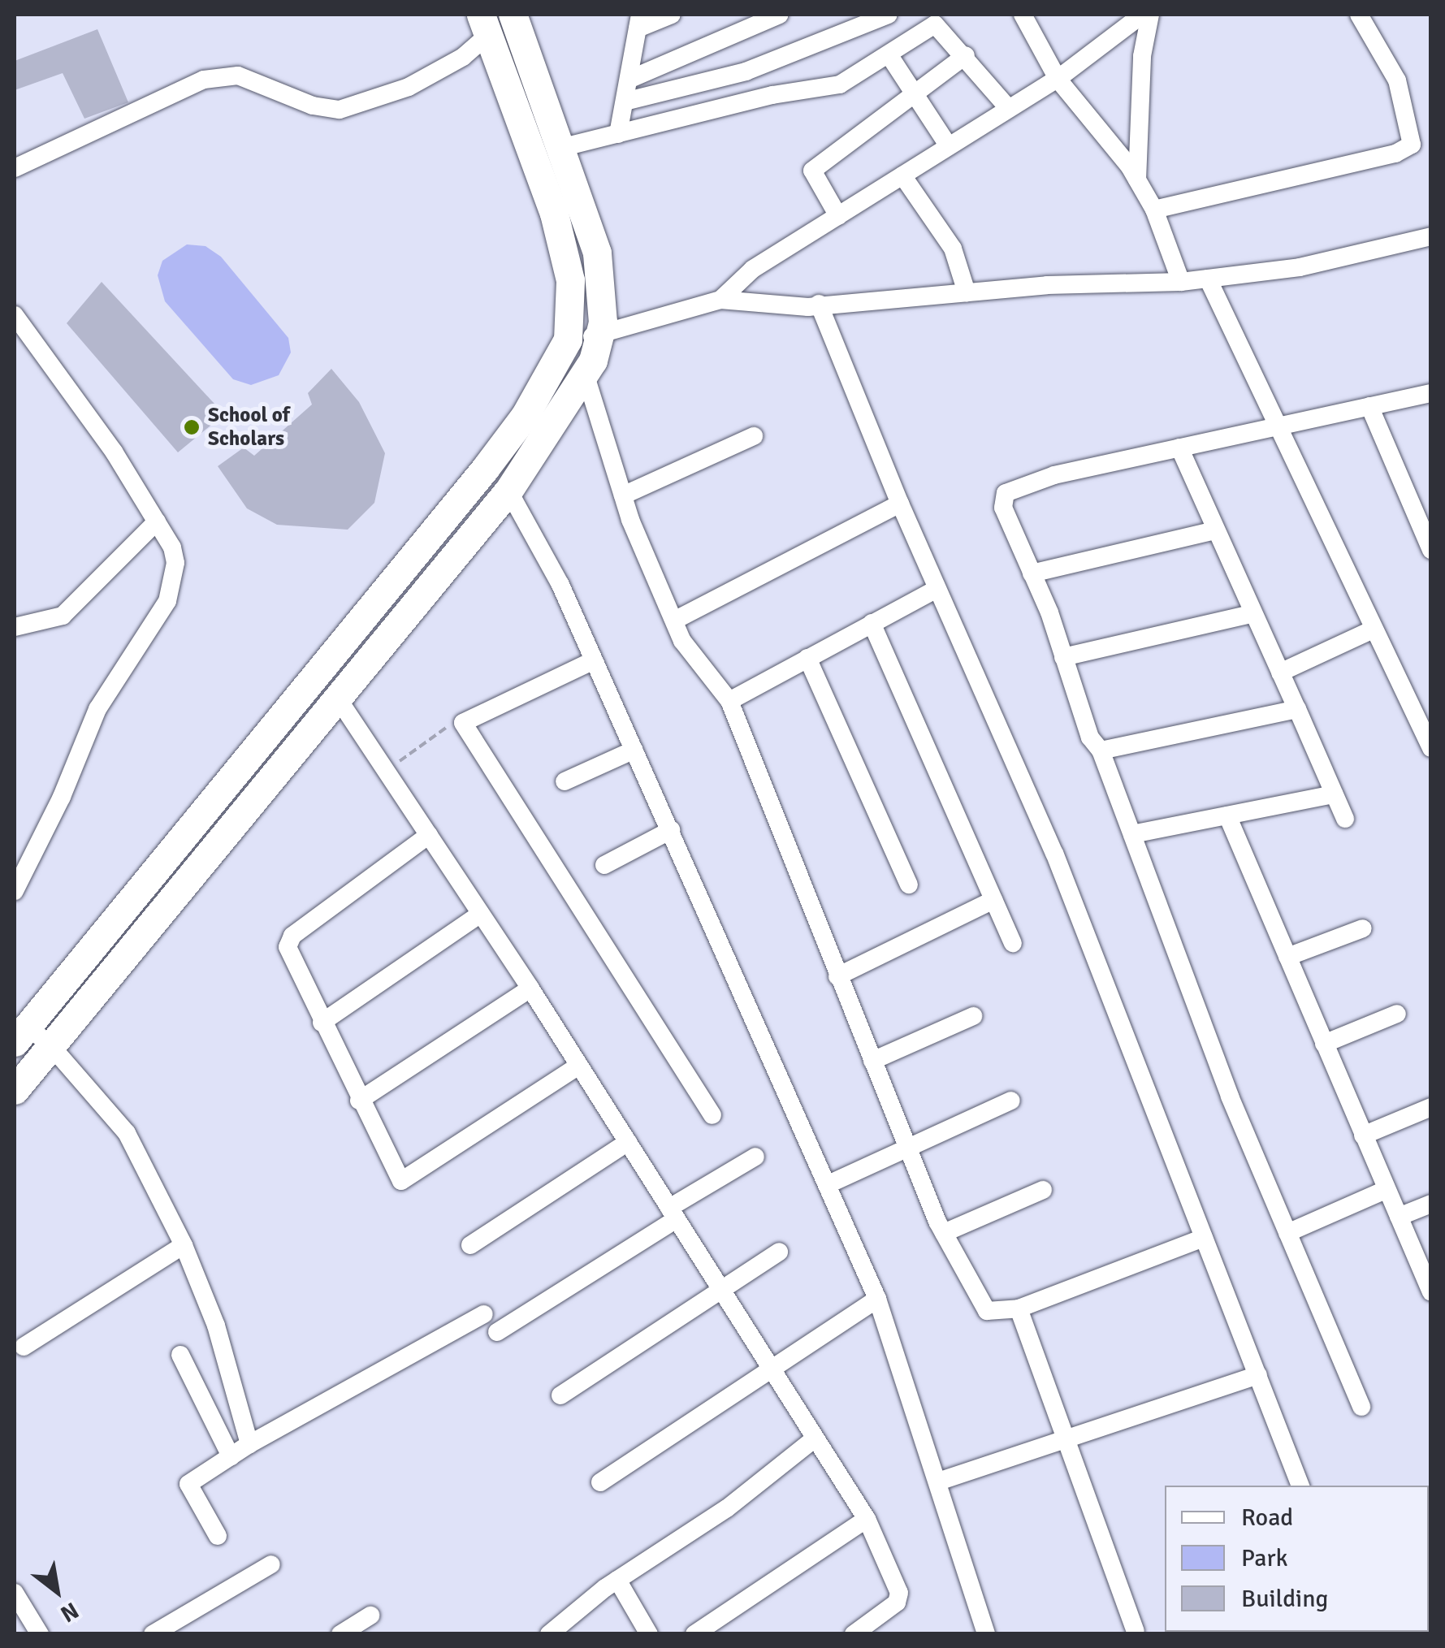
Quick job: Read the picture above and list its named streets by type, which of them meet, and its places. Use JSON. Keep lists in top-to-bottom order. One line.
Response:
{"places":["School of Scholars"],"legend":["Road","Park","Building"],"north":"bottom right"}
